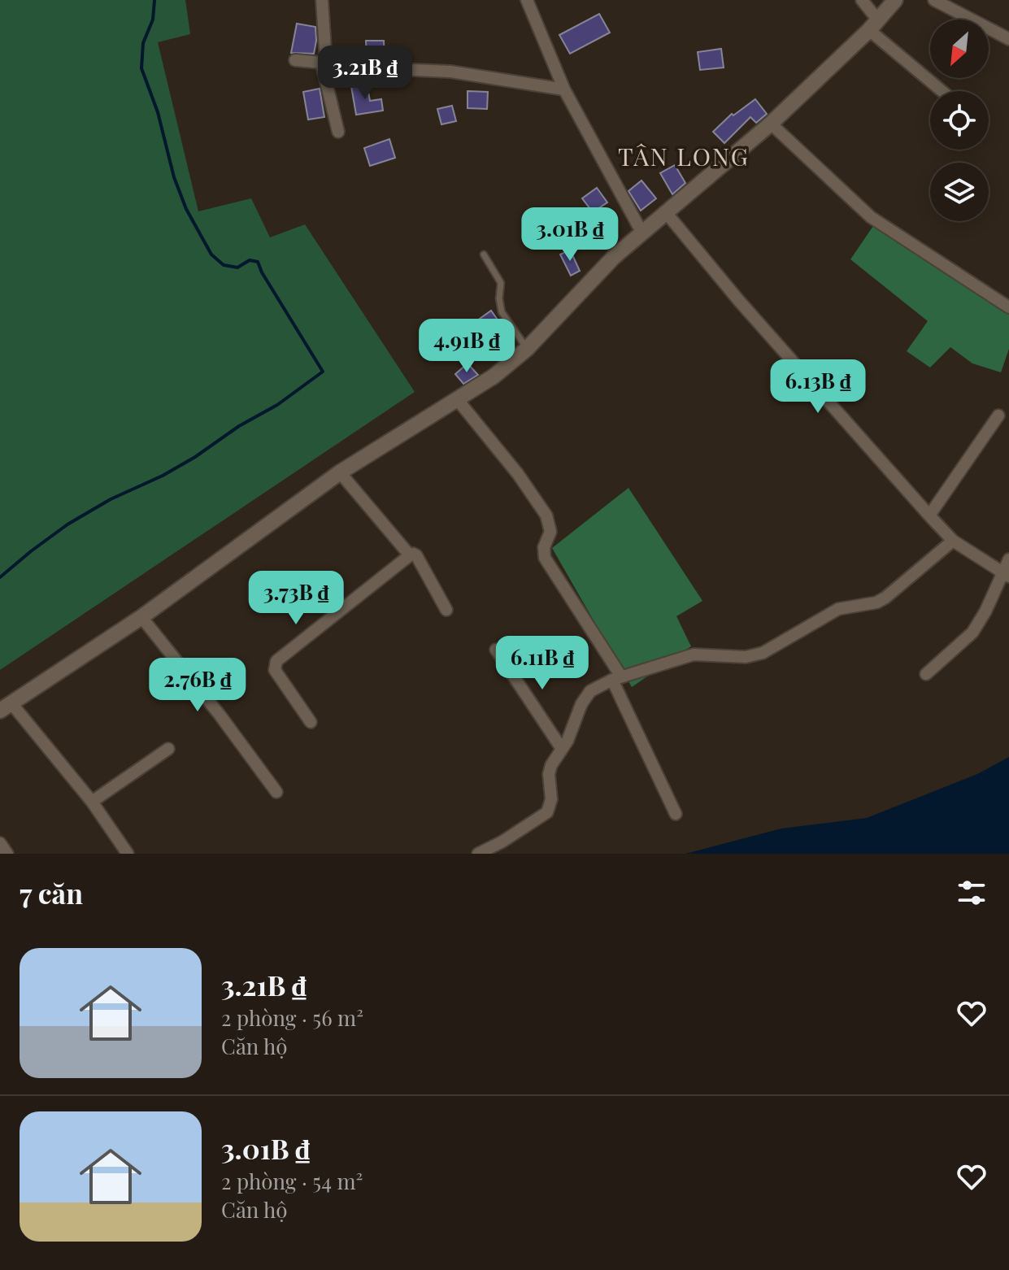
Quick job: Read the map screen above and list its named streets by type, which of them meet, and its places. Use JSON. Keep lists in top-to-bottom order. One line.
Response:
{"districts":["TÂN LONG"],"north":"bottom left","page":{"price":["3.21B ₫","3.01B ₫","4.91B ₫","6.13B ₫","3.73B ₫","6.11B ₫","2.76B ₫"],"heading":"7 căn","list":[{"name":"3.21B ₫","note":"2 phòng · 56 m² · Căn hộ"},{"name":"3.01B ₫","note":"2 phòng · 54 m² · Căn hộ"}]}}
